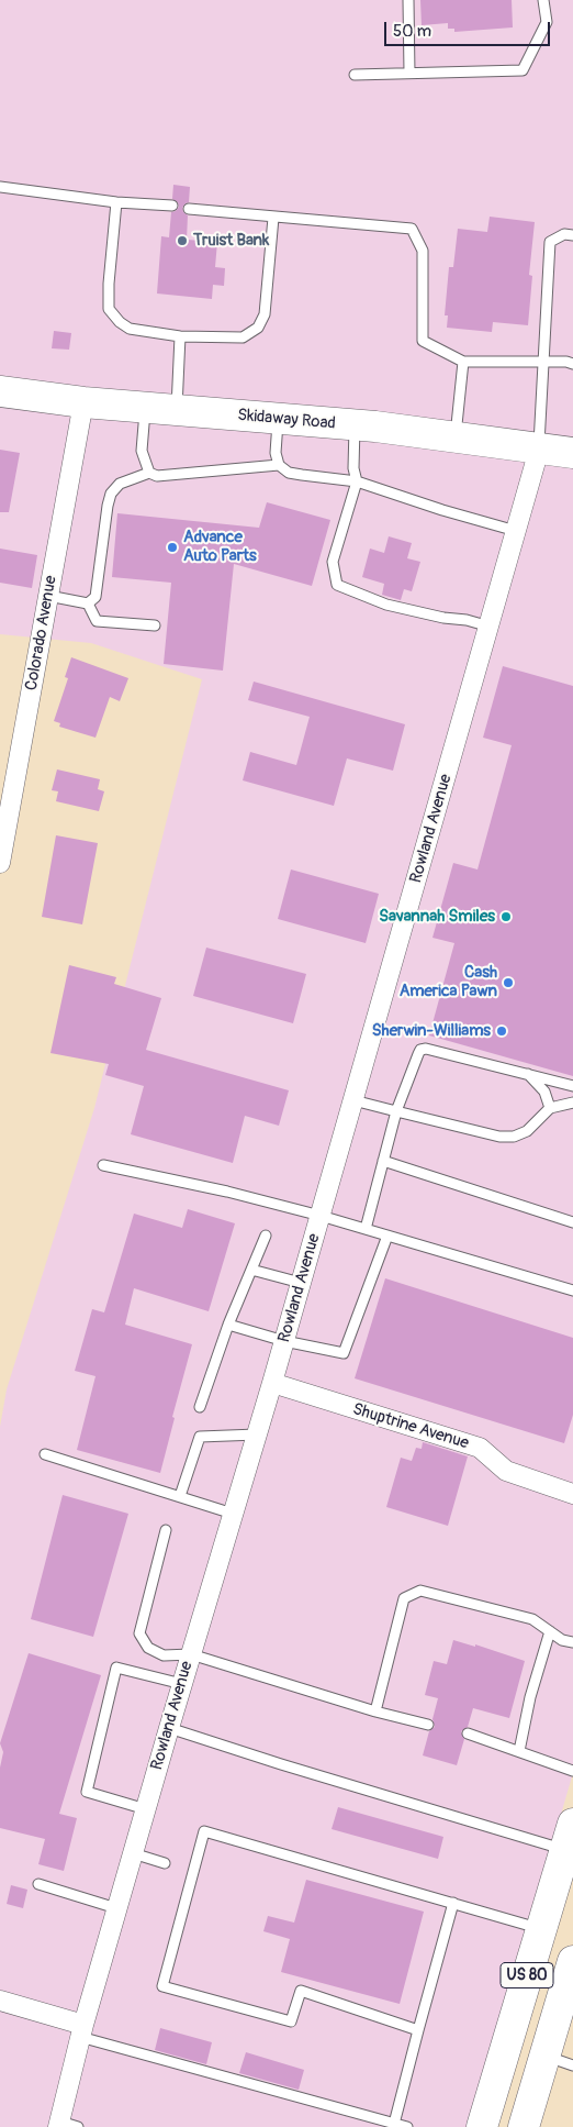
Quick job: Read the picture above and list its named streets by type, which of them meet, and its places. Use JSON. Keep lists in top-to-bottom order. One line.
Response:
{"streets":{"main road":["Skidaway Road","US 80"],"street":["Colorado Avenue","Rowland Avenue","Shuptrine Avenue"]},"crossings":[["Skidaway Road","Colorado Avenue"],["Skidaway Road","Rowland Avenue"],["Rowland Avenue","Shuptrine Avenue"]],"places":["Truist Bank","Advance Auto Parts","Savannah Smiles","Cash America Pawn","Sherwin-Williams"],"scale_bar":"50 m"}
